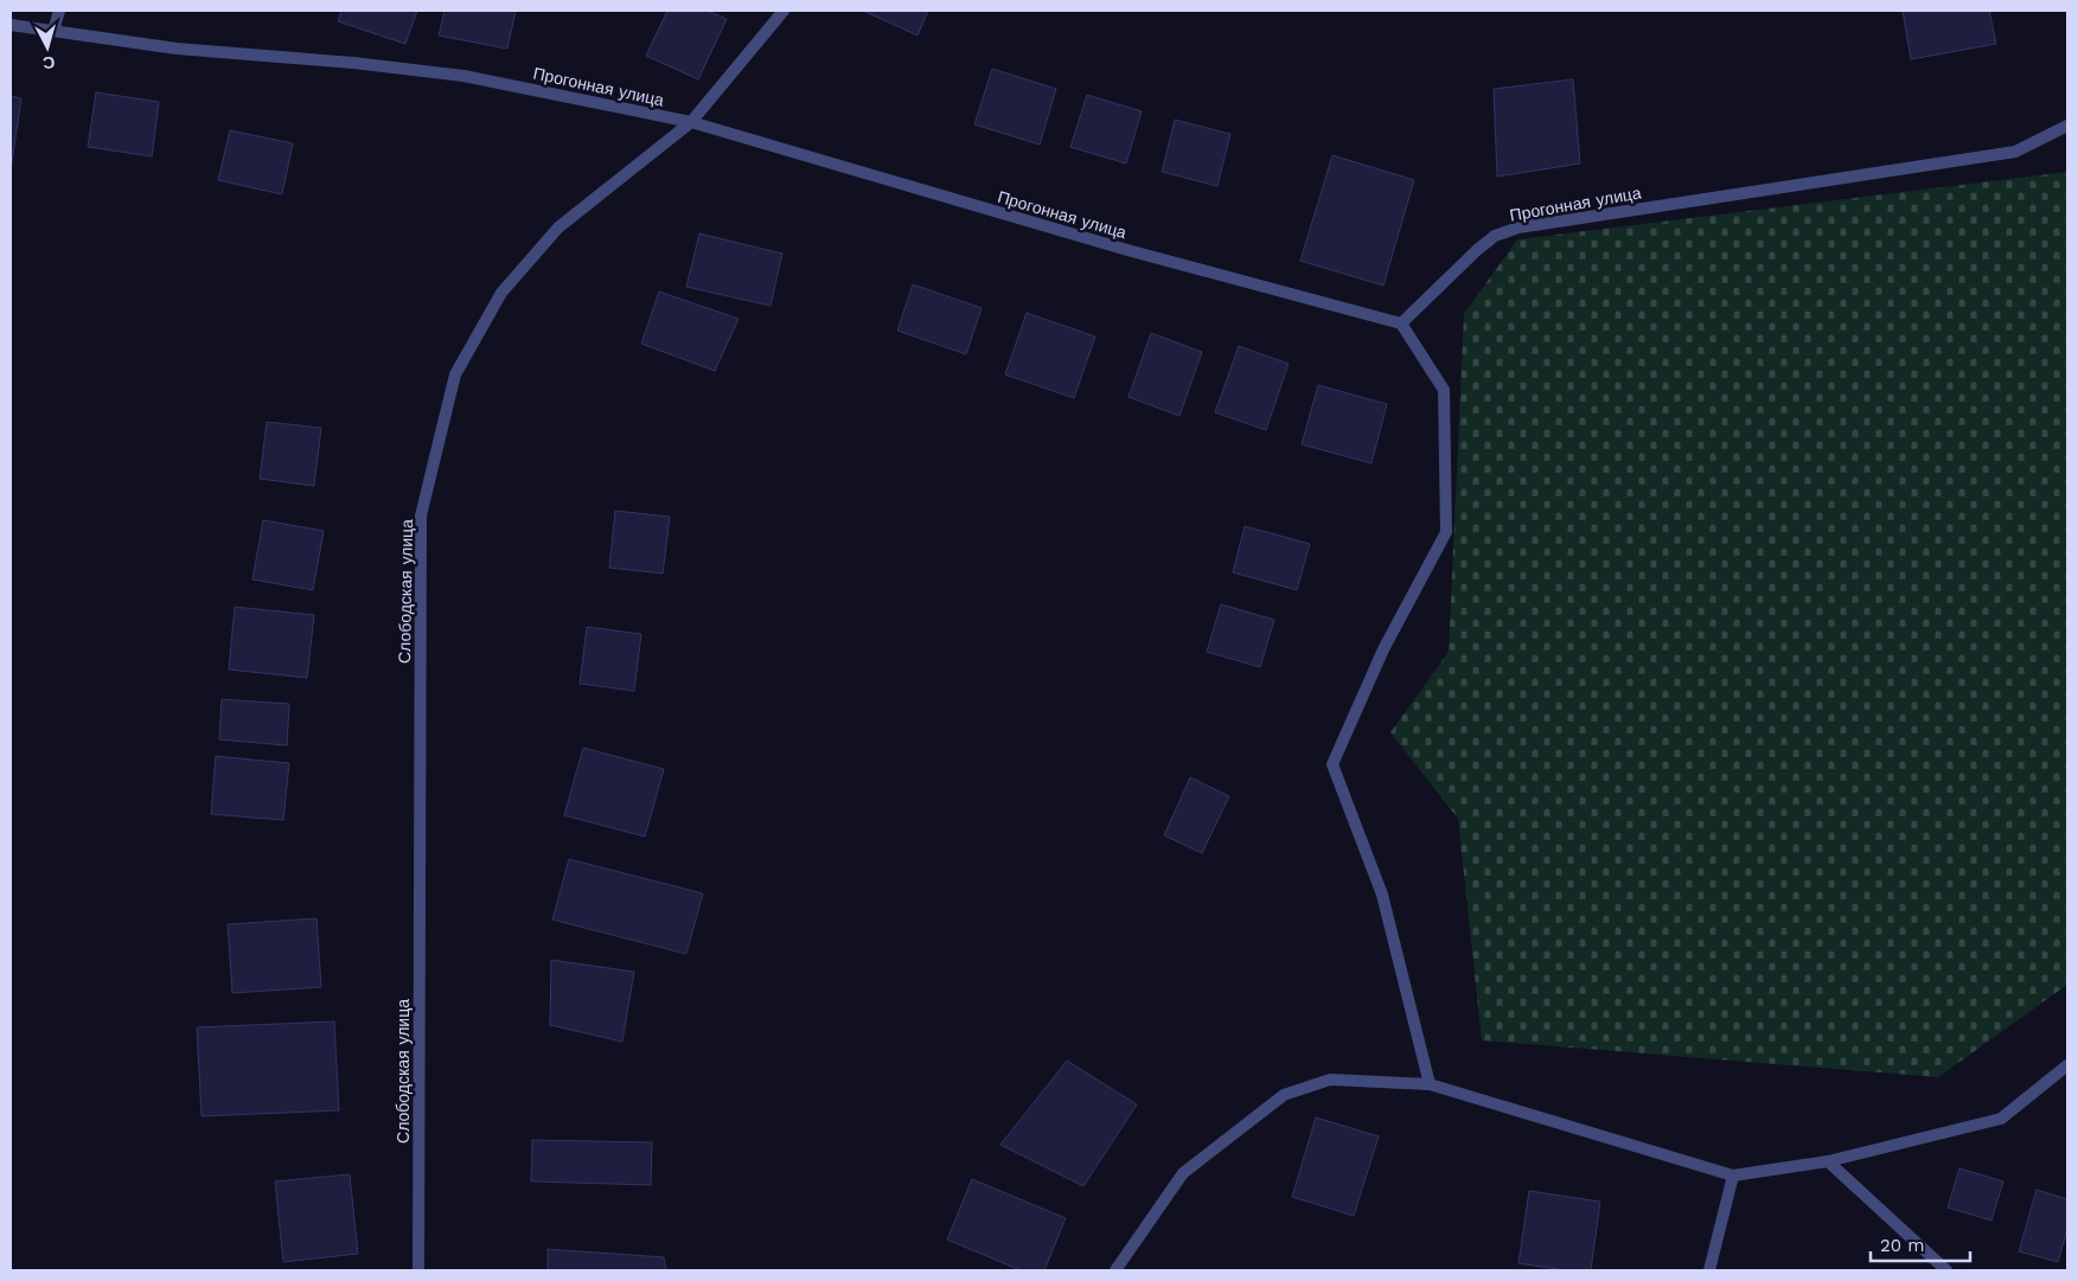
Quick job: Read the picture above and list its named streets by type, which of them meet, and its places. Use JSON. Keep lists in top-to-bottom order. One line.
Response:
{"streets":{"street":["Прогонная улица","Слободская улица"]},"crossings":[["Прогонная улица","Слободская улица"]],"scale_bar":"20 m","north":"bottom"}
